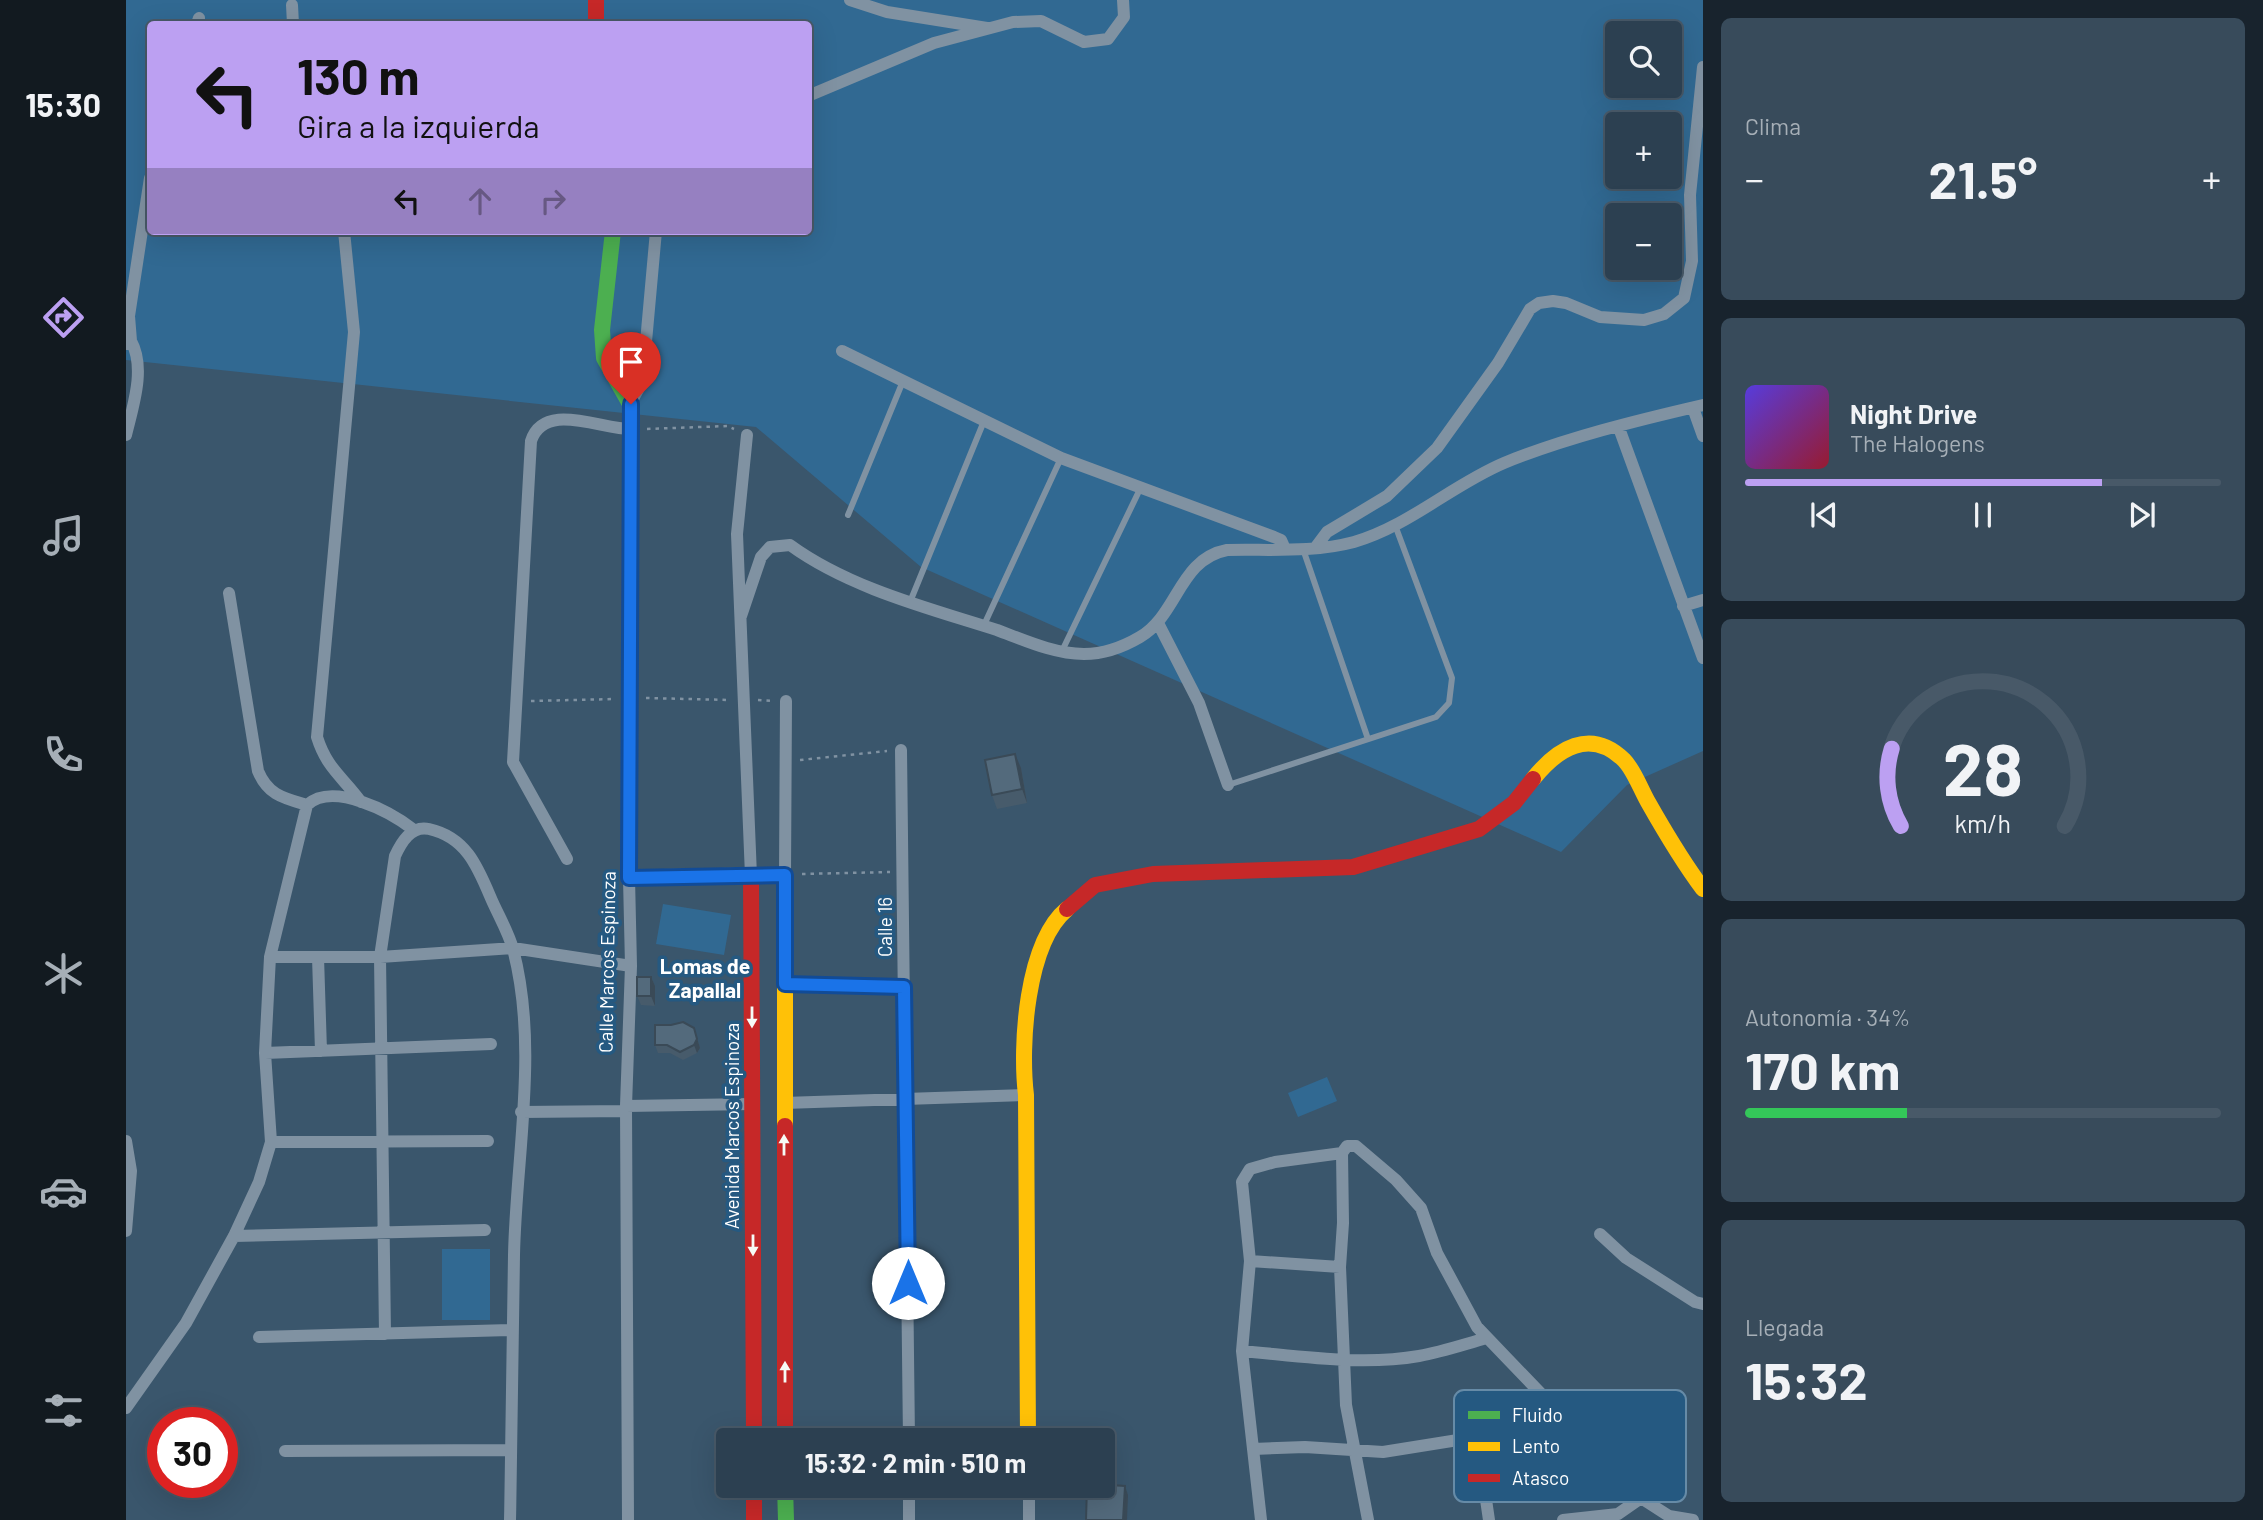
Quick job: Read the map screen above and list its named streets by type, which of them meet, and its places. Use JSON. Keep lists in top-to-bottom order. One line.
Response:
{"streets":{"street":["Calle 16","Calle Marcos Espinoza","Avenida Marcos Espinoza"]},"districts":["Lomas de Zapallal"],"legend":["Fluido","Lento","Atasco"],"page":{"tabs":"15:30","tile":["Clima",["Autonomía · 34%","170 km"],["Llegada","15:32"]],"map_buttons":["+","−"],"turn":["130 m","Gira a la izquierda"],"heat":["−","21.5°","+"],"song":["Night Drive","The Halogens"],"limit":"30","trip":"15:32 · 2 min · 510 m","gauge":["28","km/h"]}}
